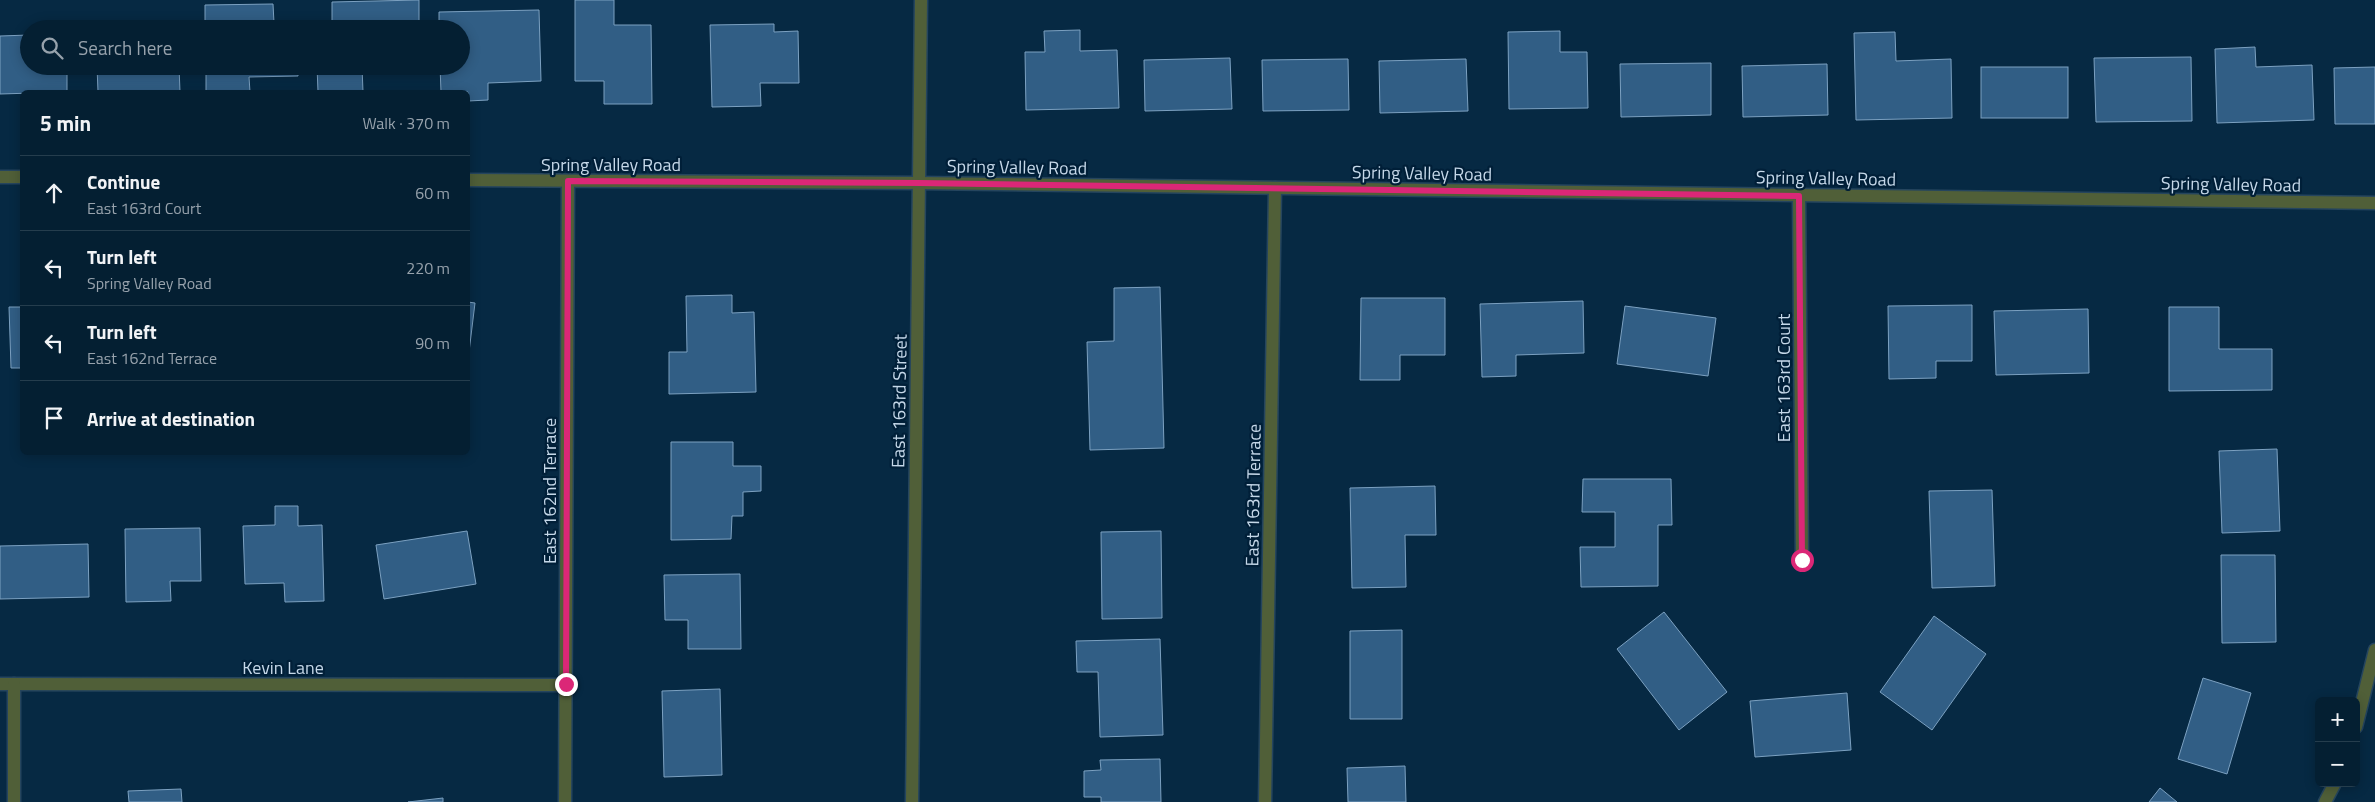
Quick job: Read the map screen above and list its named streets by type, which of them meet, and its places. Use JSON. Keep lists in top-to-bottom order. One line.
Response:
{"streets":{"street":["Spring Valley Road","East 163rd Court","East 163rd Street","East 162nd Terrace","East 163rd Terrace","Kevin Lane"]},"crossings":[["Spring Valley Road","East 163rd Court"],["Spring Valley Road","East 163rd Street"],["Spring Valley Road","East 162nd Terrace"],["Spring Valley Road","East 163rd Terrace"],["East 162nd Terrace","Kevin Lane"]],"page":{"search":"Search here","heading":["5 min","Walk · 370 m"],"list":[["Continue","East 163rd Court","60 m"],["Turn left","Spring Valley Road","220 m"],["Turn left","East 162nd Terrace","90 m"],"Arrive at destination"],"map_buttons":["+","−"]}}
